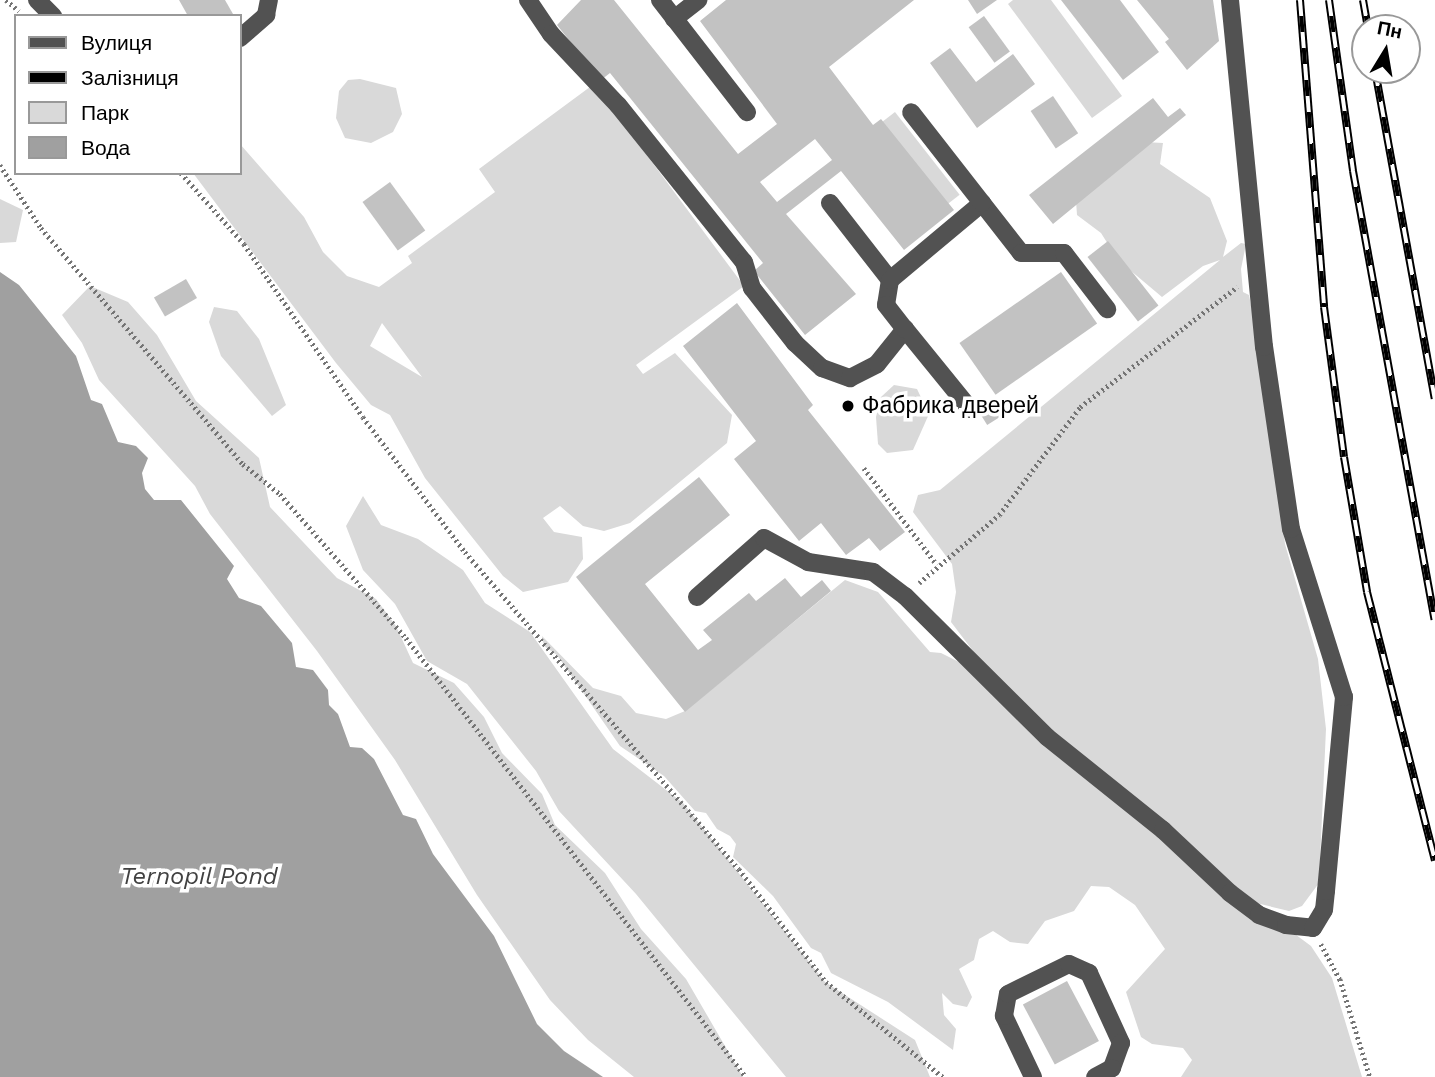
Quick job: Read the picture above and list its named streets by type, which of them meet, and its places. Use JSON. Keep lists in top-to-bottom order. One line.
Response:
{"water":["Ternopil Pond"],"places":["Фабрика дверей"],"legend":["Вулиця","Залізниця","Парк","Вода"],"north":"top"}
